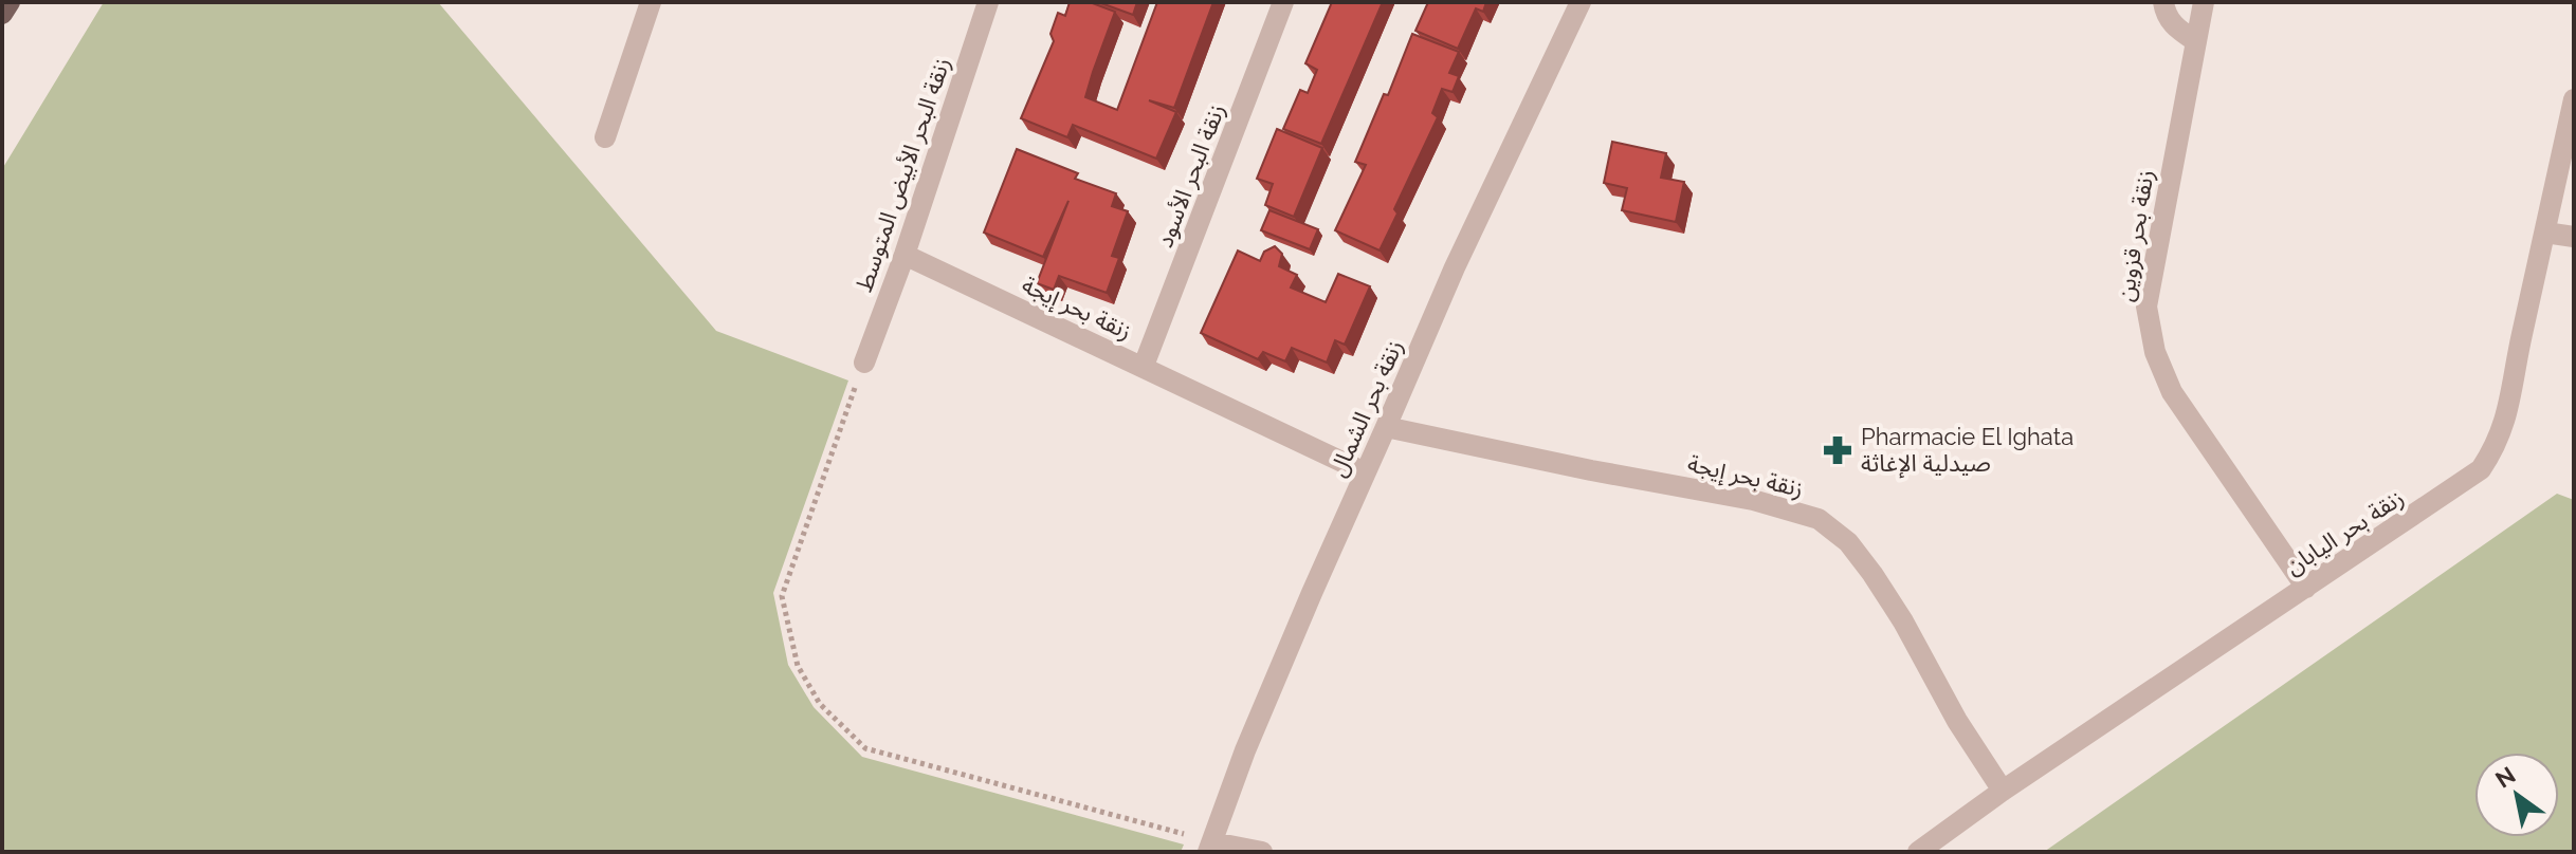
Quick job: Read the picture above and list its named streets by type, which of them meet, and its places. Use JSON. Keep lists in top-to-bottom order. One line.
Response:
{"streets":{"street":["زنقة البحر الأبيض المتوسط","زنقة البحر الأسود","زنقة بحر قزوين","زنقة بحر إيجة","زنقة بحر الشمال","زنقة بحر اليابان"]},"crossings":[["زنقة البحر الأبيض المتوسط","زنقة بحر إيجة"],["زنقة البحر الأسود","زنقة بحر إيجة"],["زنقة بحر قزوين","زنقة بحر اليابان"],["زنقة بحر إيجة","زنقة بحر الشمال"],["زنقة بحر إيجة","زنقة بحر اليابان"]],"places":{"pharmacy":["Pharmacie El Ighata صيدلية الإغاثة"]},"north":"top left"}
